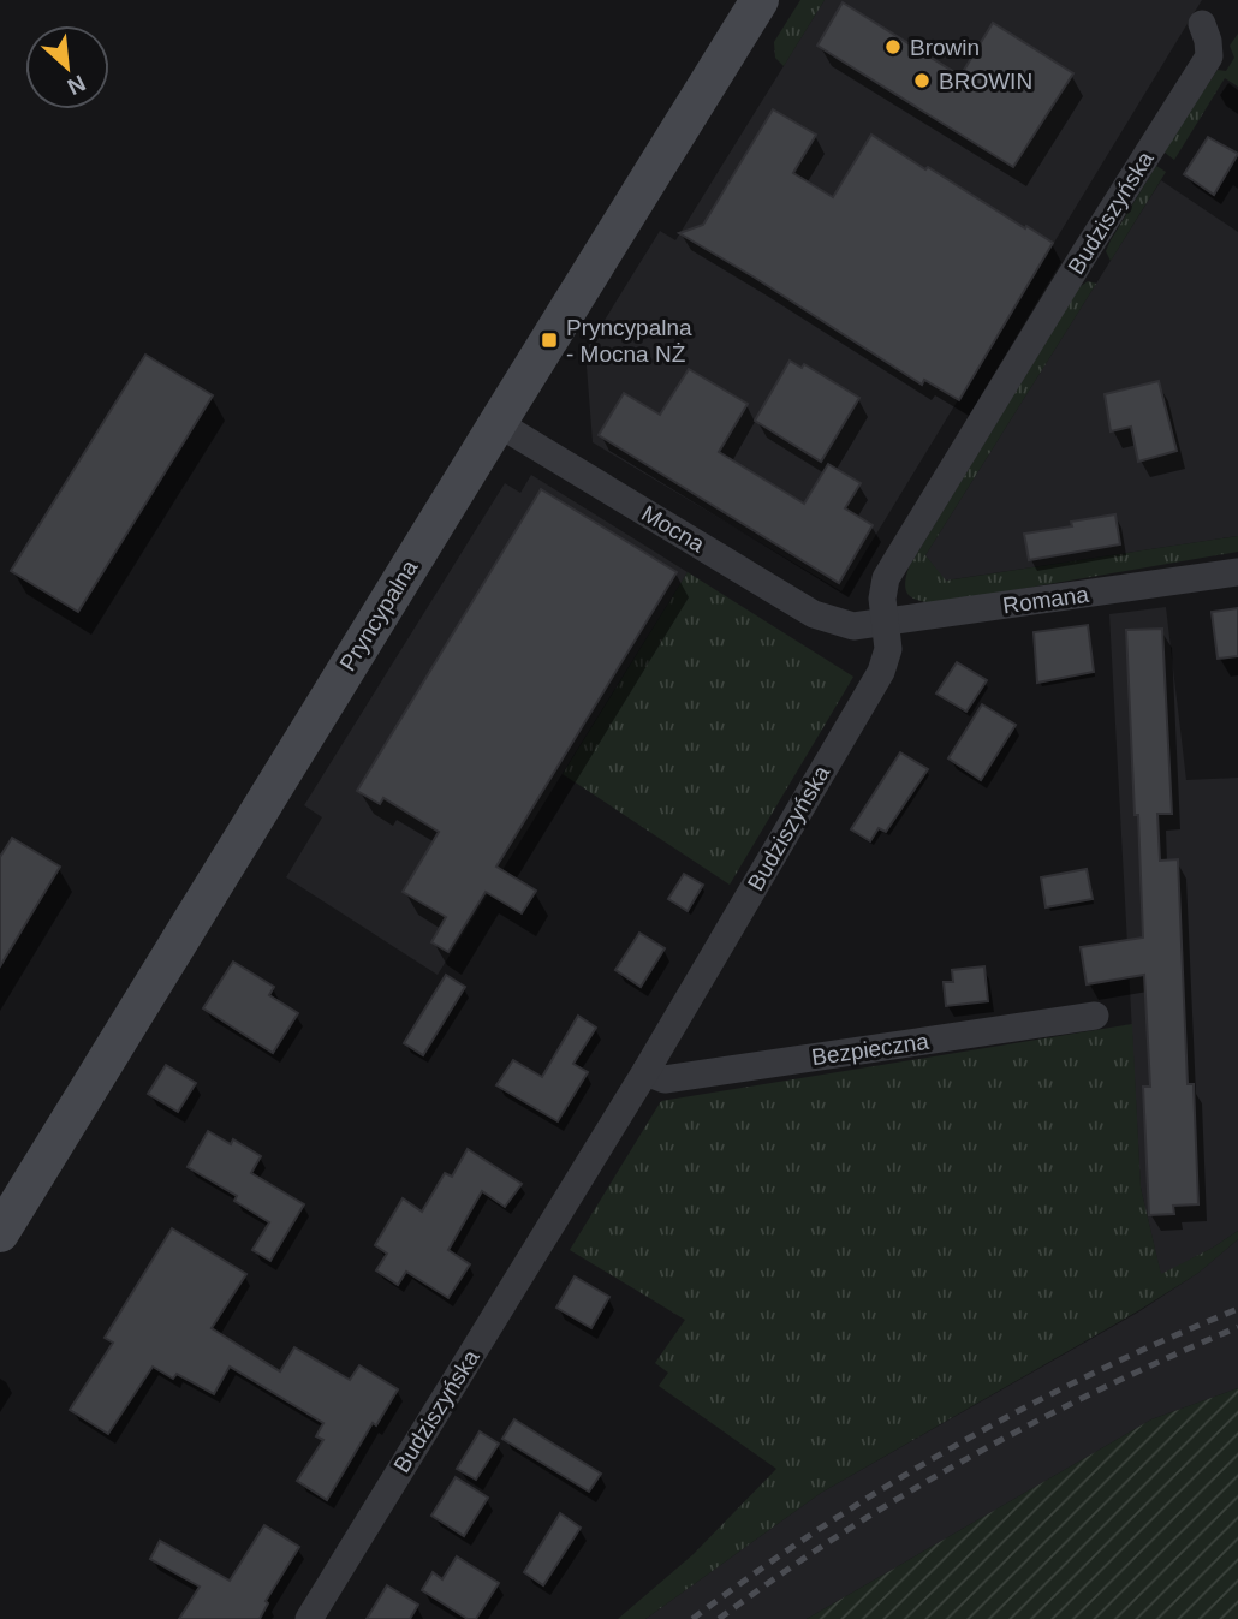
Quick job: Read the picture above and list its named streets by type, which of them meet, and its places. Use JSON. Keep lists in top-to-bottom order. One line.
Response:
{"streets":{"street":["Budziszyńska","Mocna","Romana","Pryncypalna","Bezpieczna"]},"crossings":[["Budziszyńska","Romana"],["Budziszyńska","Bezpieczna"],["Mocna","Romana"],["Mocna","Pryncypalna"]],"places":{"other":["Browin","BROWIN"],"transit":["Pryncypalna - Mocna NŻ"]},"north":"bottom right"}
